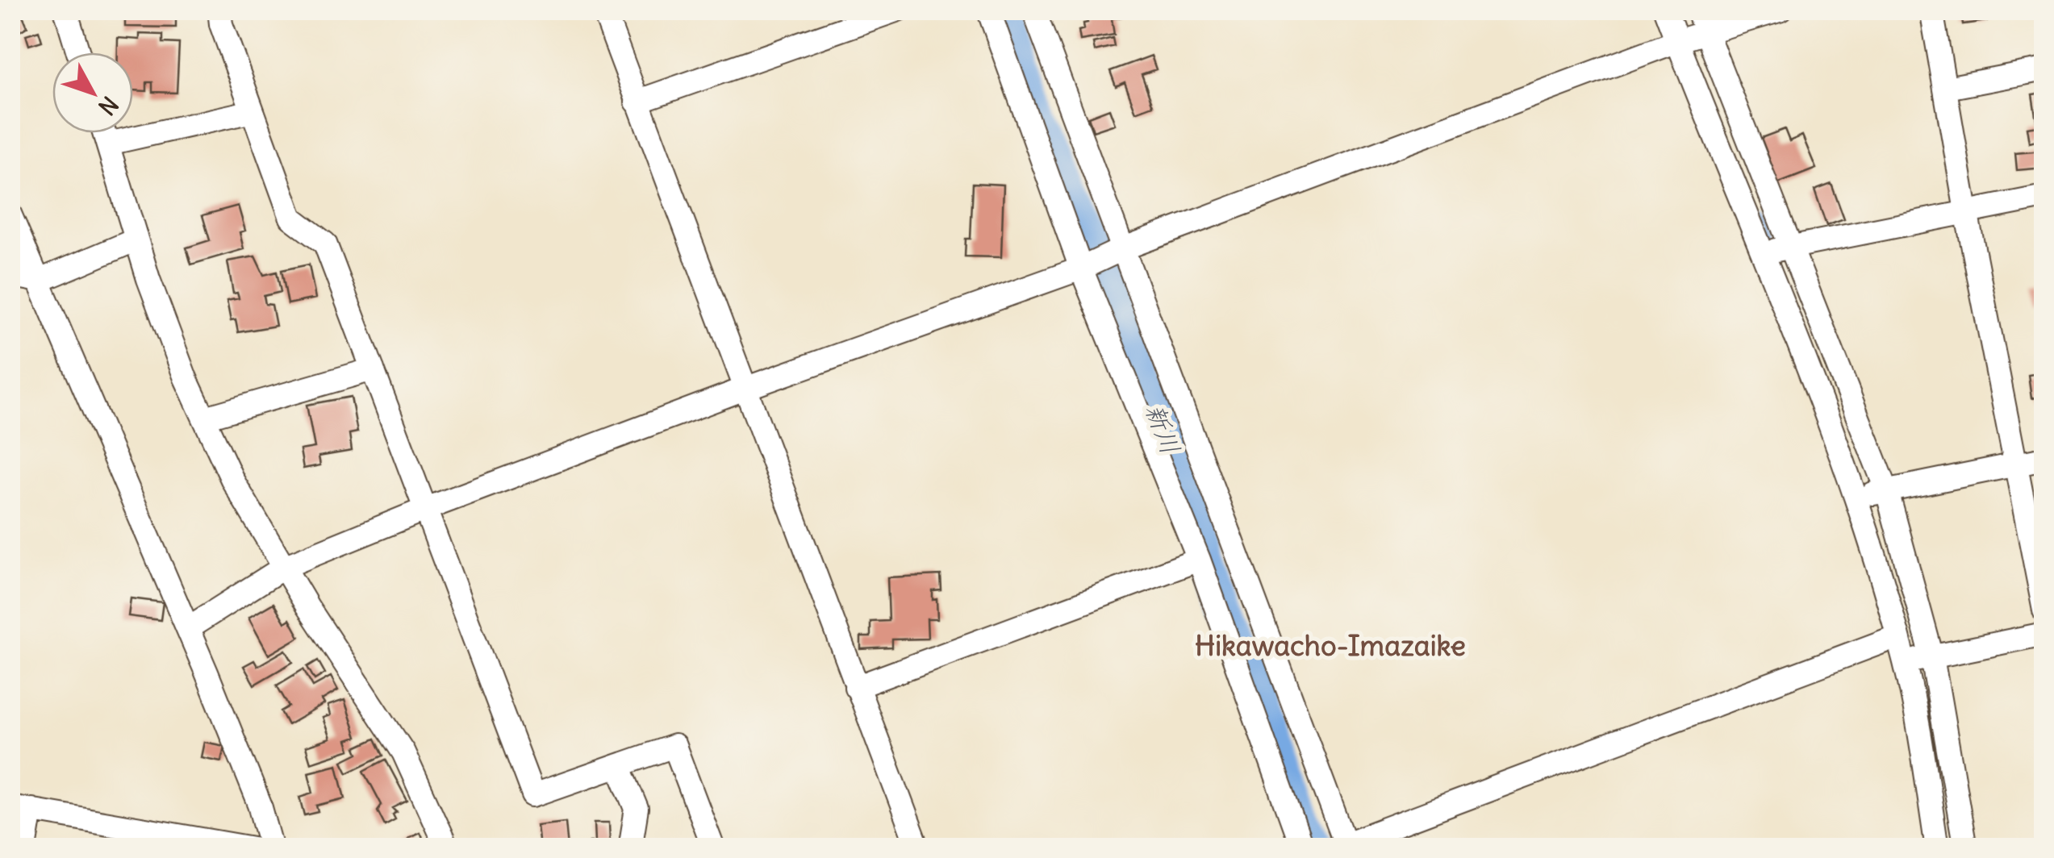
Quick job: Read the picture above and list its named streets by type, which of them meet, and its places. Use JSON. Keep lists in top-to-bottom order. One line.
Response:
{"districts":["Hikawacho-Imazaike"],"water":["新川"],"north":"bottom right"}
